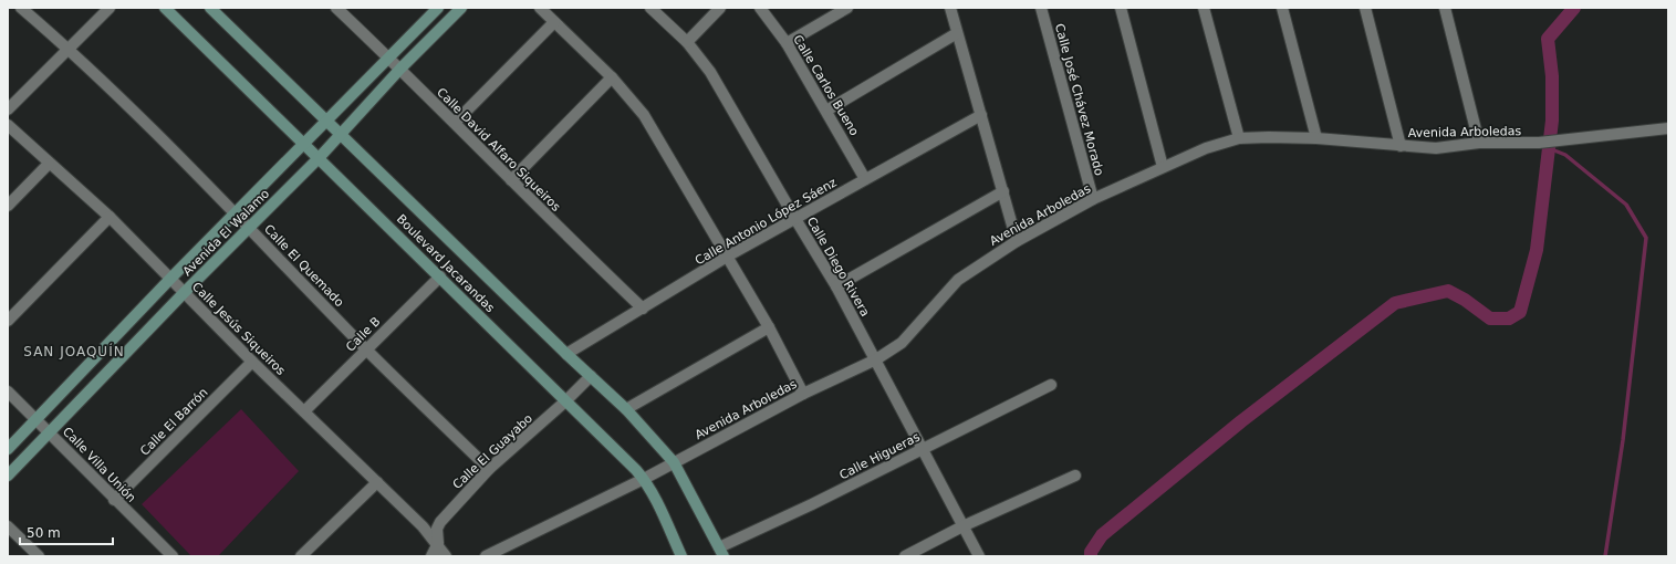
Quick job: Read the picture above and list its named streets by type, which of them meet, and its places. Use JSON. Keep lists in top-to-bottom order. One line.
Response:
{"streets":{"main road":["Avenida El Walamo","Boulevard Jacarandas"],"street":["Calle Carlos Bueno","Calle José Chávez Morado","Avenida Arboledas","Calle David Alfaro Siqueiros","Calle Antonio López Sáenz","Calle El Quemado","Calle Diego Rivera","Calle Jesús Siqueiros","Calle B","Calle El Barrón","Calle El Guayabo","Calle Higueras","Calle Villa Unión"]},"crossings":[["Calle Carlos Bueno","Calle Antonio López Sáenz"],["Calle José Chávez Morado","Avenida Arboledas"],["Avenida Arboledas","Boulevard Jacarandas"],["Avenida Arboledas","Calle Diego Rivera"],["Calle David Alfaro Siqueiros","Calle Antonio López Sáenz"],["Calle David Alfaro Siqueiros","Avenida El Walamo"],["Calle Antonio López Sáenz","Boulevard Jacarandas"],["Calle Antonio López Sáenz","Calle Diego Rivera"],["Avenida El Walamo","Boulevard Jacarandas"],["Avenida El Walamo","Calle El Quemado"],["Avenida El Walamo","Calle Jesús Siqueiros"],["Avenida El Walamo","Calle Villa Unión"],["Boulevard Jacarandas","Calle B"],["Boulevard Jacarandas","Calle El Guayabo"],["Boulevard Jacarandas","Calle Higueras"],["Calle El Quemado","Calle B"],["Calle El Quemado","Calle El Guayabo"],["Calle Diego Rivera","Calle Higueras"],["Calle Jesús Siqueiros","Calle B"],["Calle Jesús Siqueiros","Calle El Barrón"],["Calle Jesús Siqueiros","Calle El Guayabo"],["Calle El Barrón","Calle Villa Unión"]],"districts":["SAN JOAQUÍN"],"scale_bar":"50 m"}
